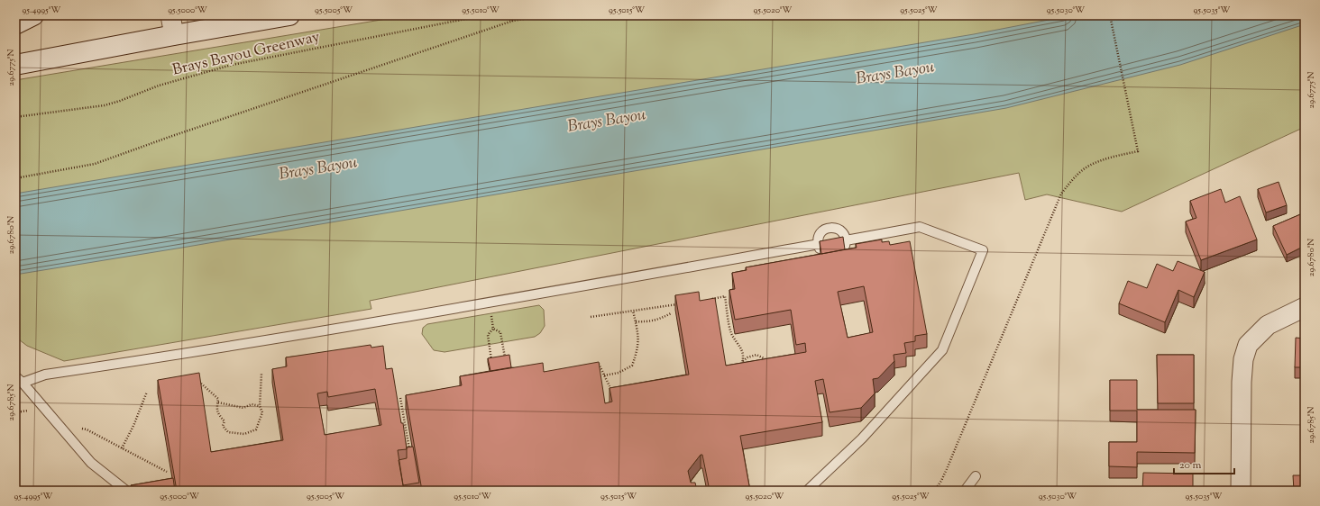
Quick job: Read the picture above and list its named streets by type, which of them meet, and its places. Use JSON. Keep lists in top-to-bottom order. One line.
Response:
{"streets":{"path":["Brays Bayou Greenway"]},"water":["Brays Bayou"],"scale_bar":"20 m","coordinates":["95.4995°W","95.5000°W","95.5005°W","95.5010°W","95.5015°W","95.5020°W","95.5025°W","95.5030°W","95.5035°W","29.6775°N","29.6780°N","29.6785°N"]}
